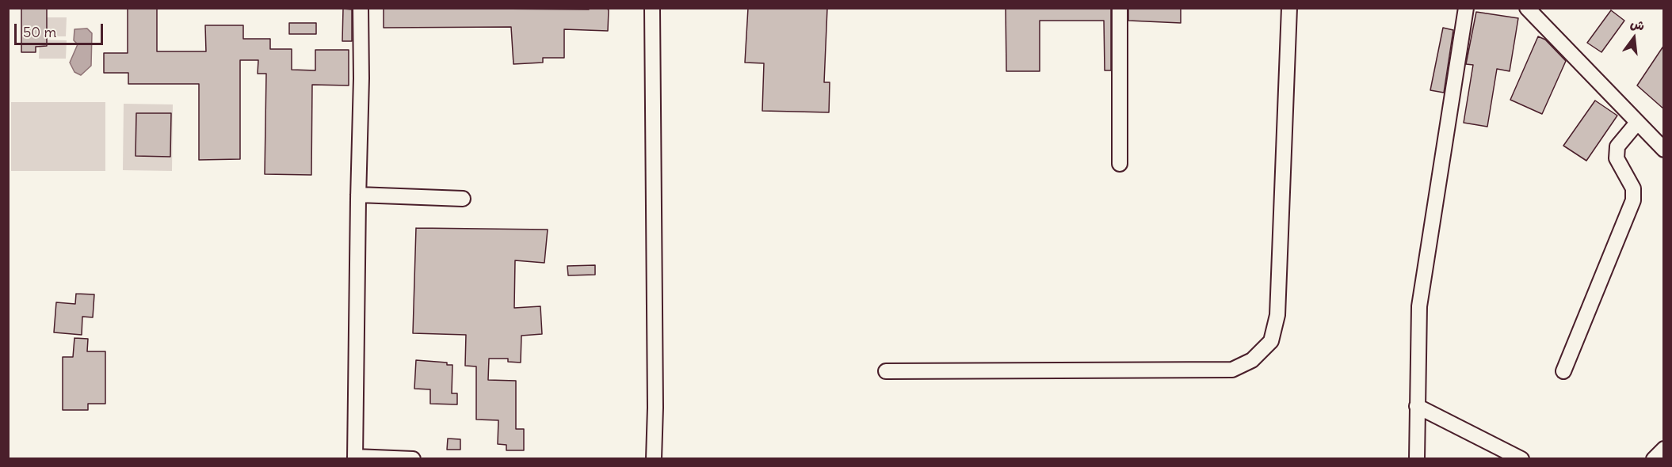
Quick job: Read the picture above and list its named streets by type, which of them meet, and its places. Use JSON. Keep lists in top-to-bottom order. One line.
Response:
{"scale_bar":"50 m","north":"top"}
